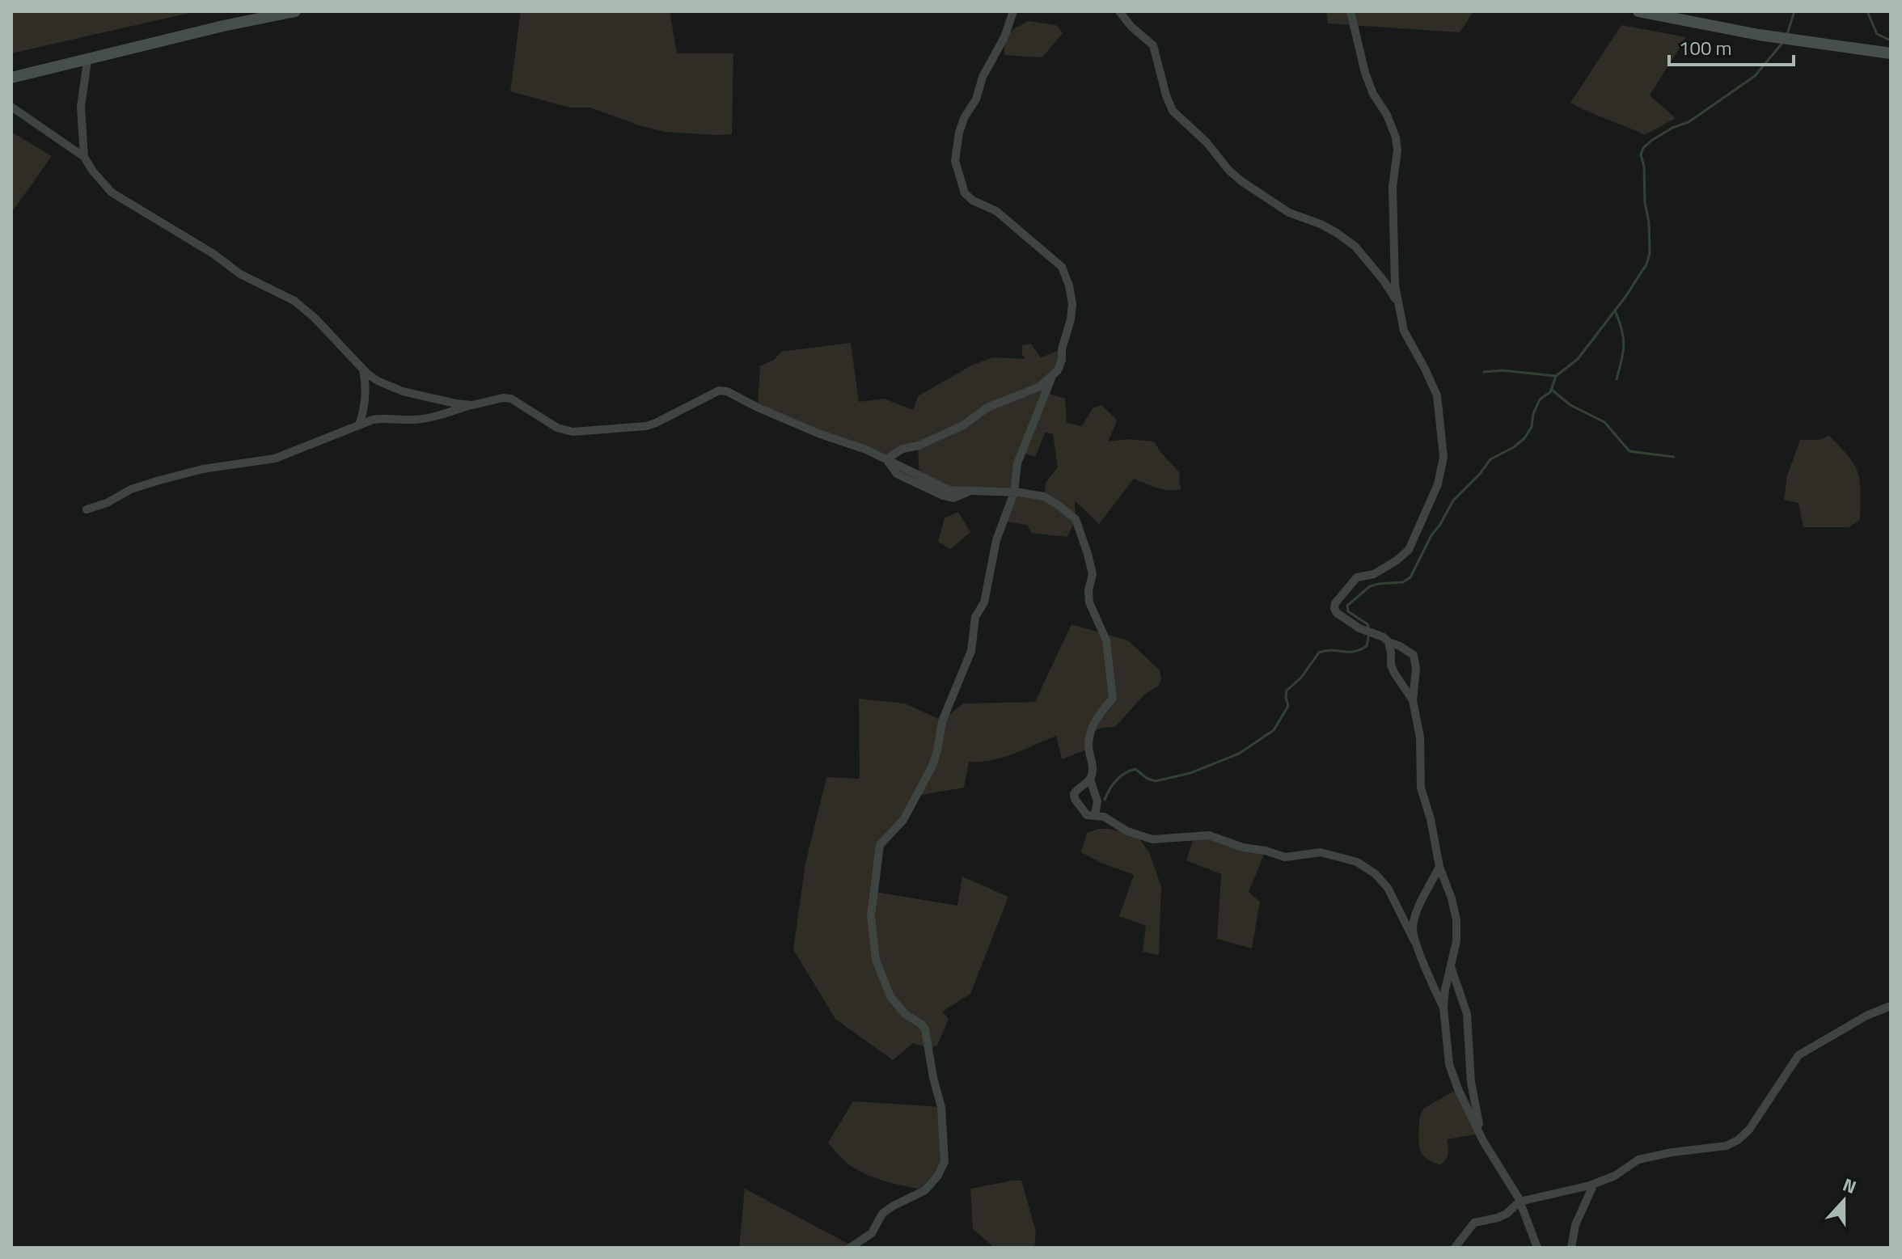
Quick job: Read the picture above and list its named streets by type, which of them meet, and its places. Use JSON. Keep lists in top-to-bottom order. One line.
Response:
{"scale_bar":"100 m","north":"top"}
